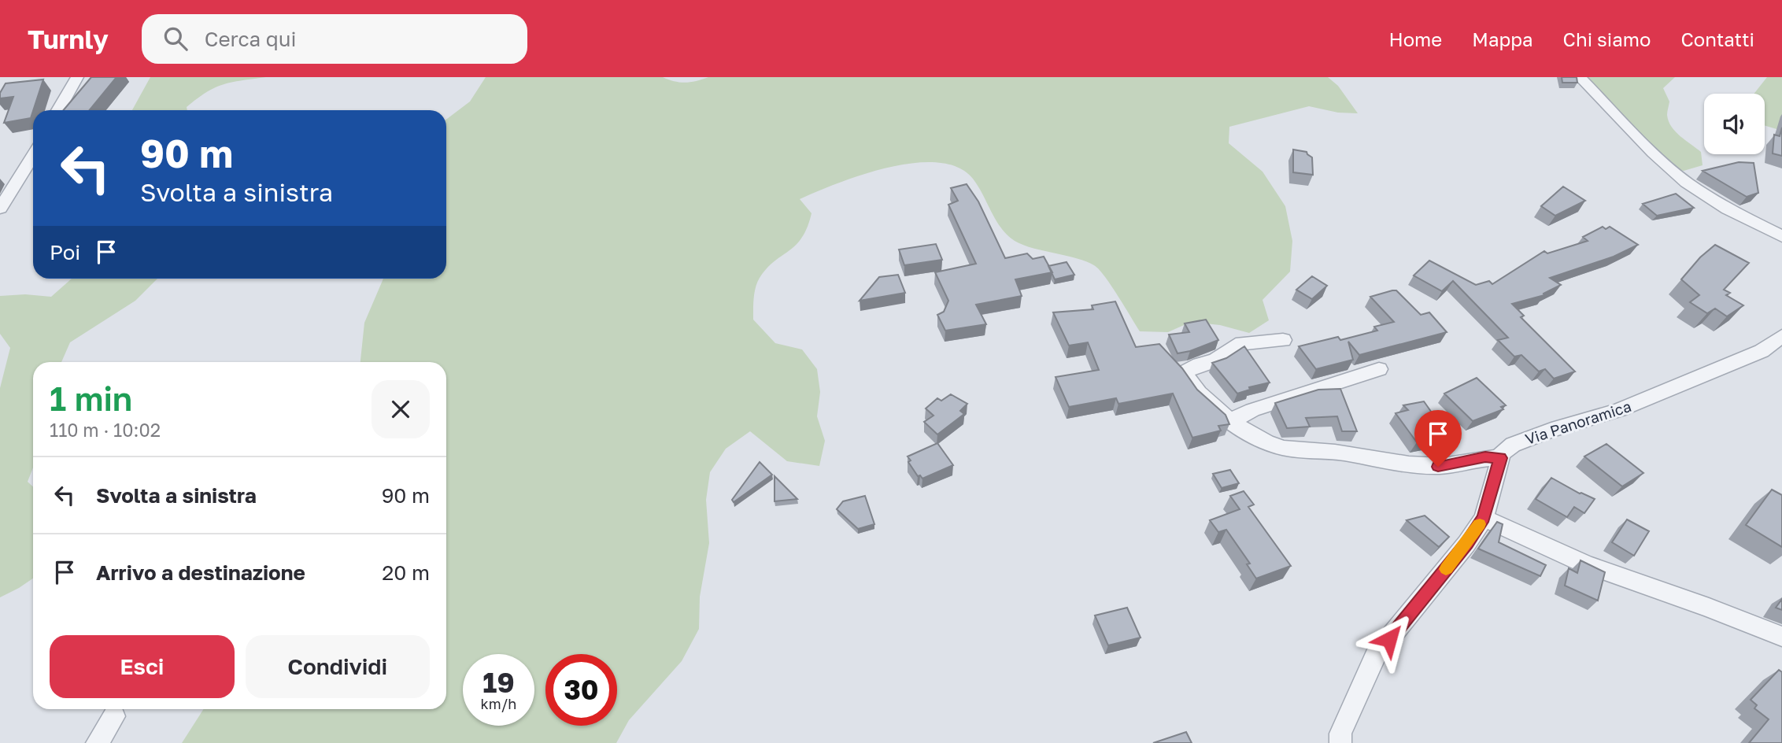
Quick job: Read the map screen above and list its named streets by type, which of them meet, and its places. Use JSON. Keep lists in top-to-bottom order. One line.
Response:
{"streets":{"street":["Via Panoramica"]},"page":{"header":"Turnly","search":"Cerca qui","nav":["Home","Mappa","Chi siamo","Contatti"],"turn":["90 m","Svolta a sinistra"],"then":"Poi","heading":["1 min","110 m · 10:02"],"list":[{"name":"Svolta a sinistra","value":"90 m"},{"name":"Arrivo a destinazione","value":"20 m"}],"buttons":["Esci","Condividi"],"speed":"19 km/h","limit":"30"}}
